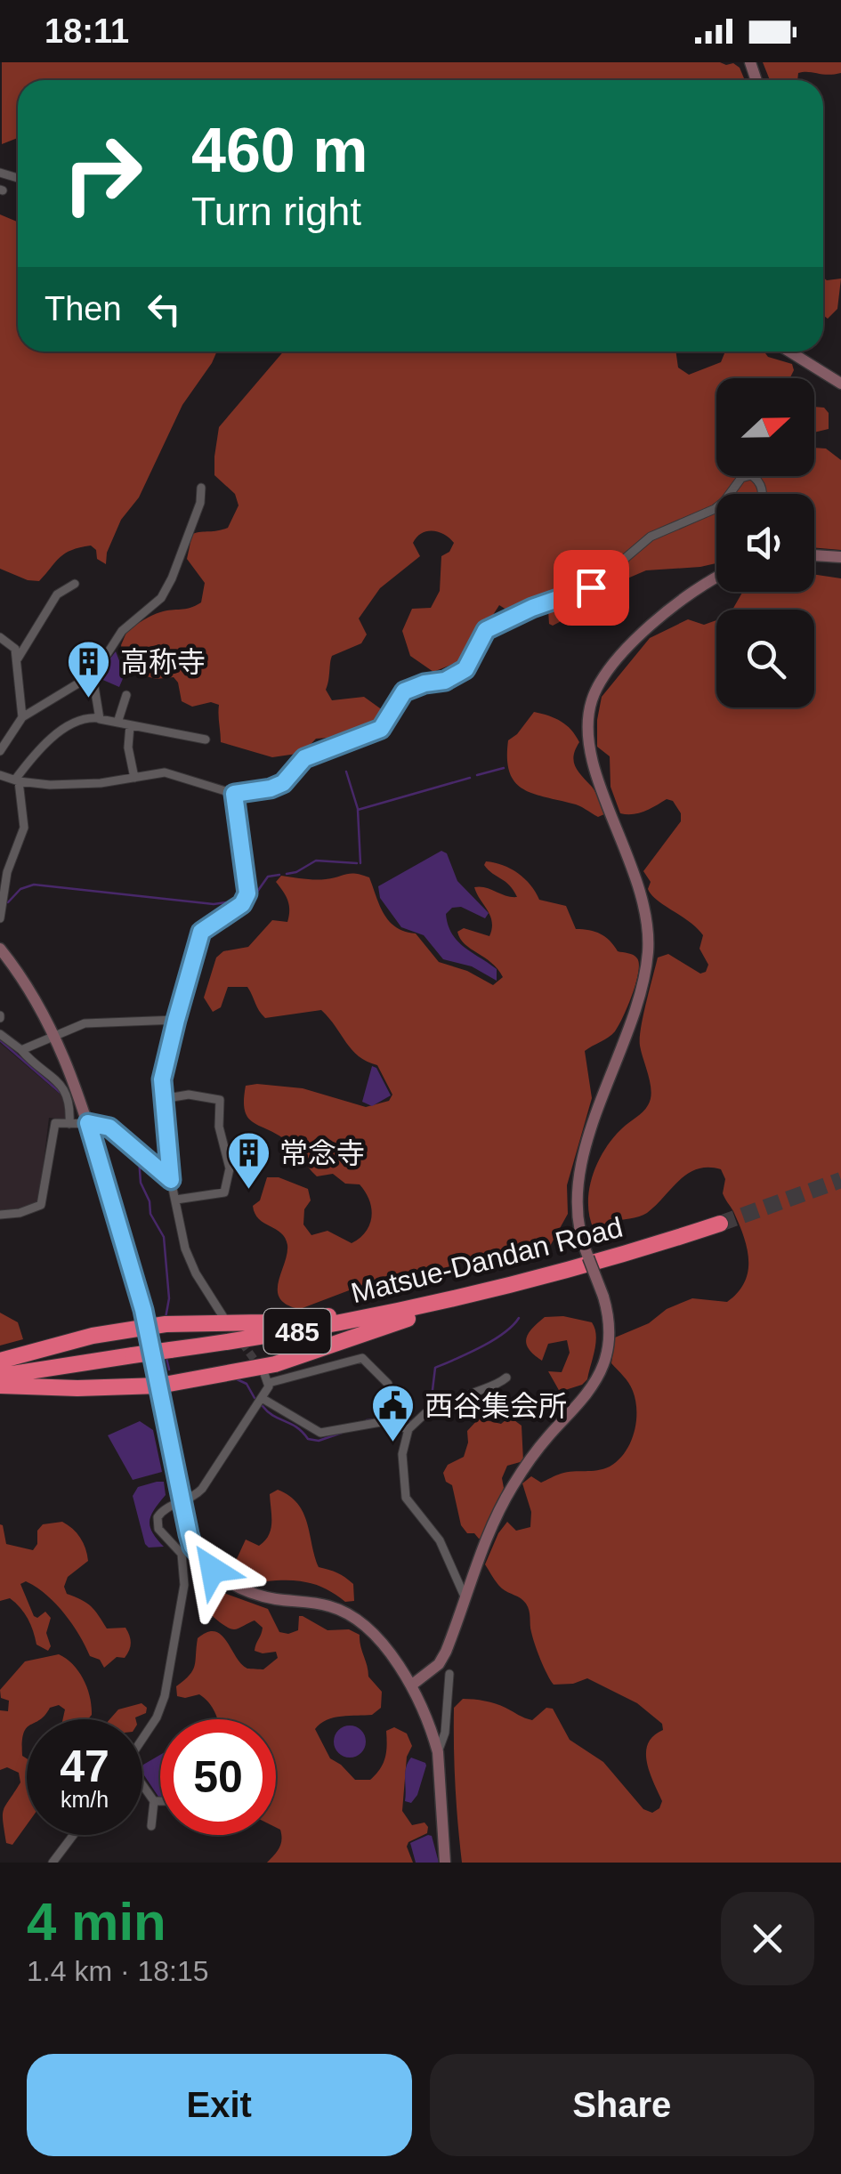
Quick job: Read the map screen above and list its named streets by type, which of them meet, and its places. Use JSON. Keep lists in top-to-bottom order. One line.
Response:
{"streets":{"highway":["Matsue-Dandan Road","485"]},"places":{"building":["高称寺","常念寺"],"public building":["西谷集会所"]},"north":"right","page":{"status":"18:11","turn":["460 m","Turn right"],"then":"Then","speed":"47 km/h","limit":"50","heading":["4 min","1.4 km · 18:15"],"buttons":["Exit","Share"]}}
